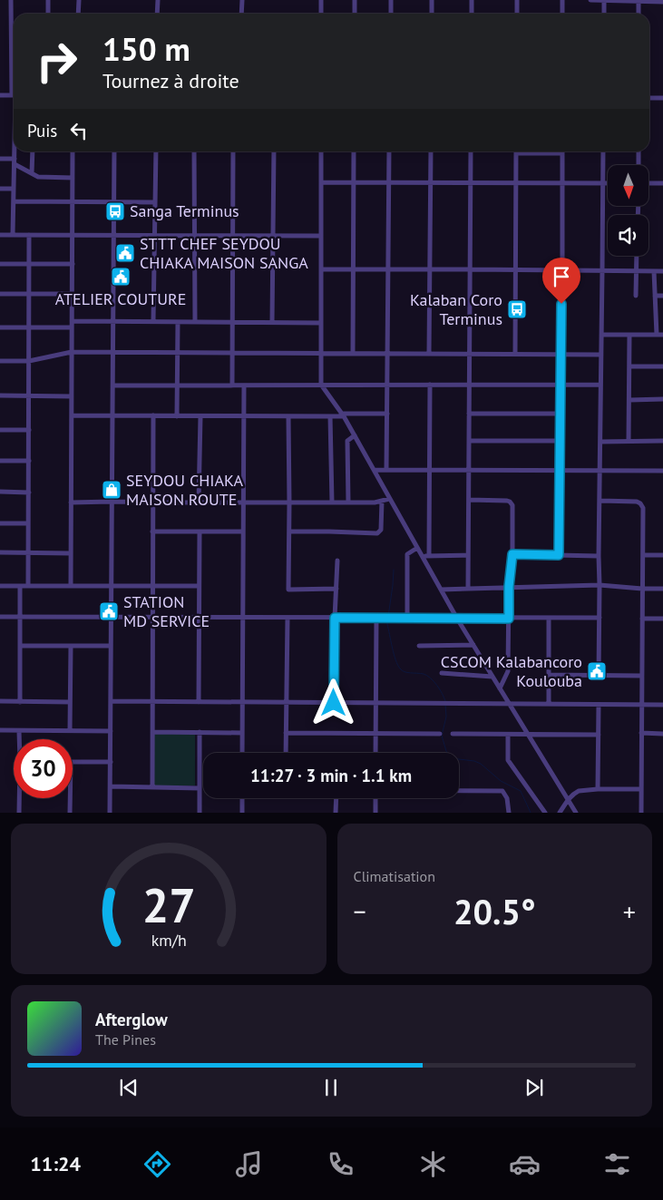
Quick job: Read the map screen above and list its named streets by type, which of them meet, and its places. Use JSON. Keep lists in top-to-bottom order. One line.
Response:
{"places":{"bus stop":["Sanga Terminus","Kalaban Coro Terminus"],"public building":["STTT CHEF SEYDOU CHIAKA MAISON SANGA","ATELIER COUTURE","STATION MD SERVICE","CSCOM Kalabancoro Koulouba"],"shop":["SEYDOU CHIAKA MAISON ROUTE"]},"north":"bottom","page":{"turn":["150 m","Tournez à droite"],"then":"Puis","limit":"30","trip":"11:27 · 3 min · 1.1 km","tile":"Climatisation","heat":["−","20.5°","+"],"song":["Afterglow","The Pines"],"tabs":"11:24","gauge":["27","km/h"]}}
